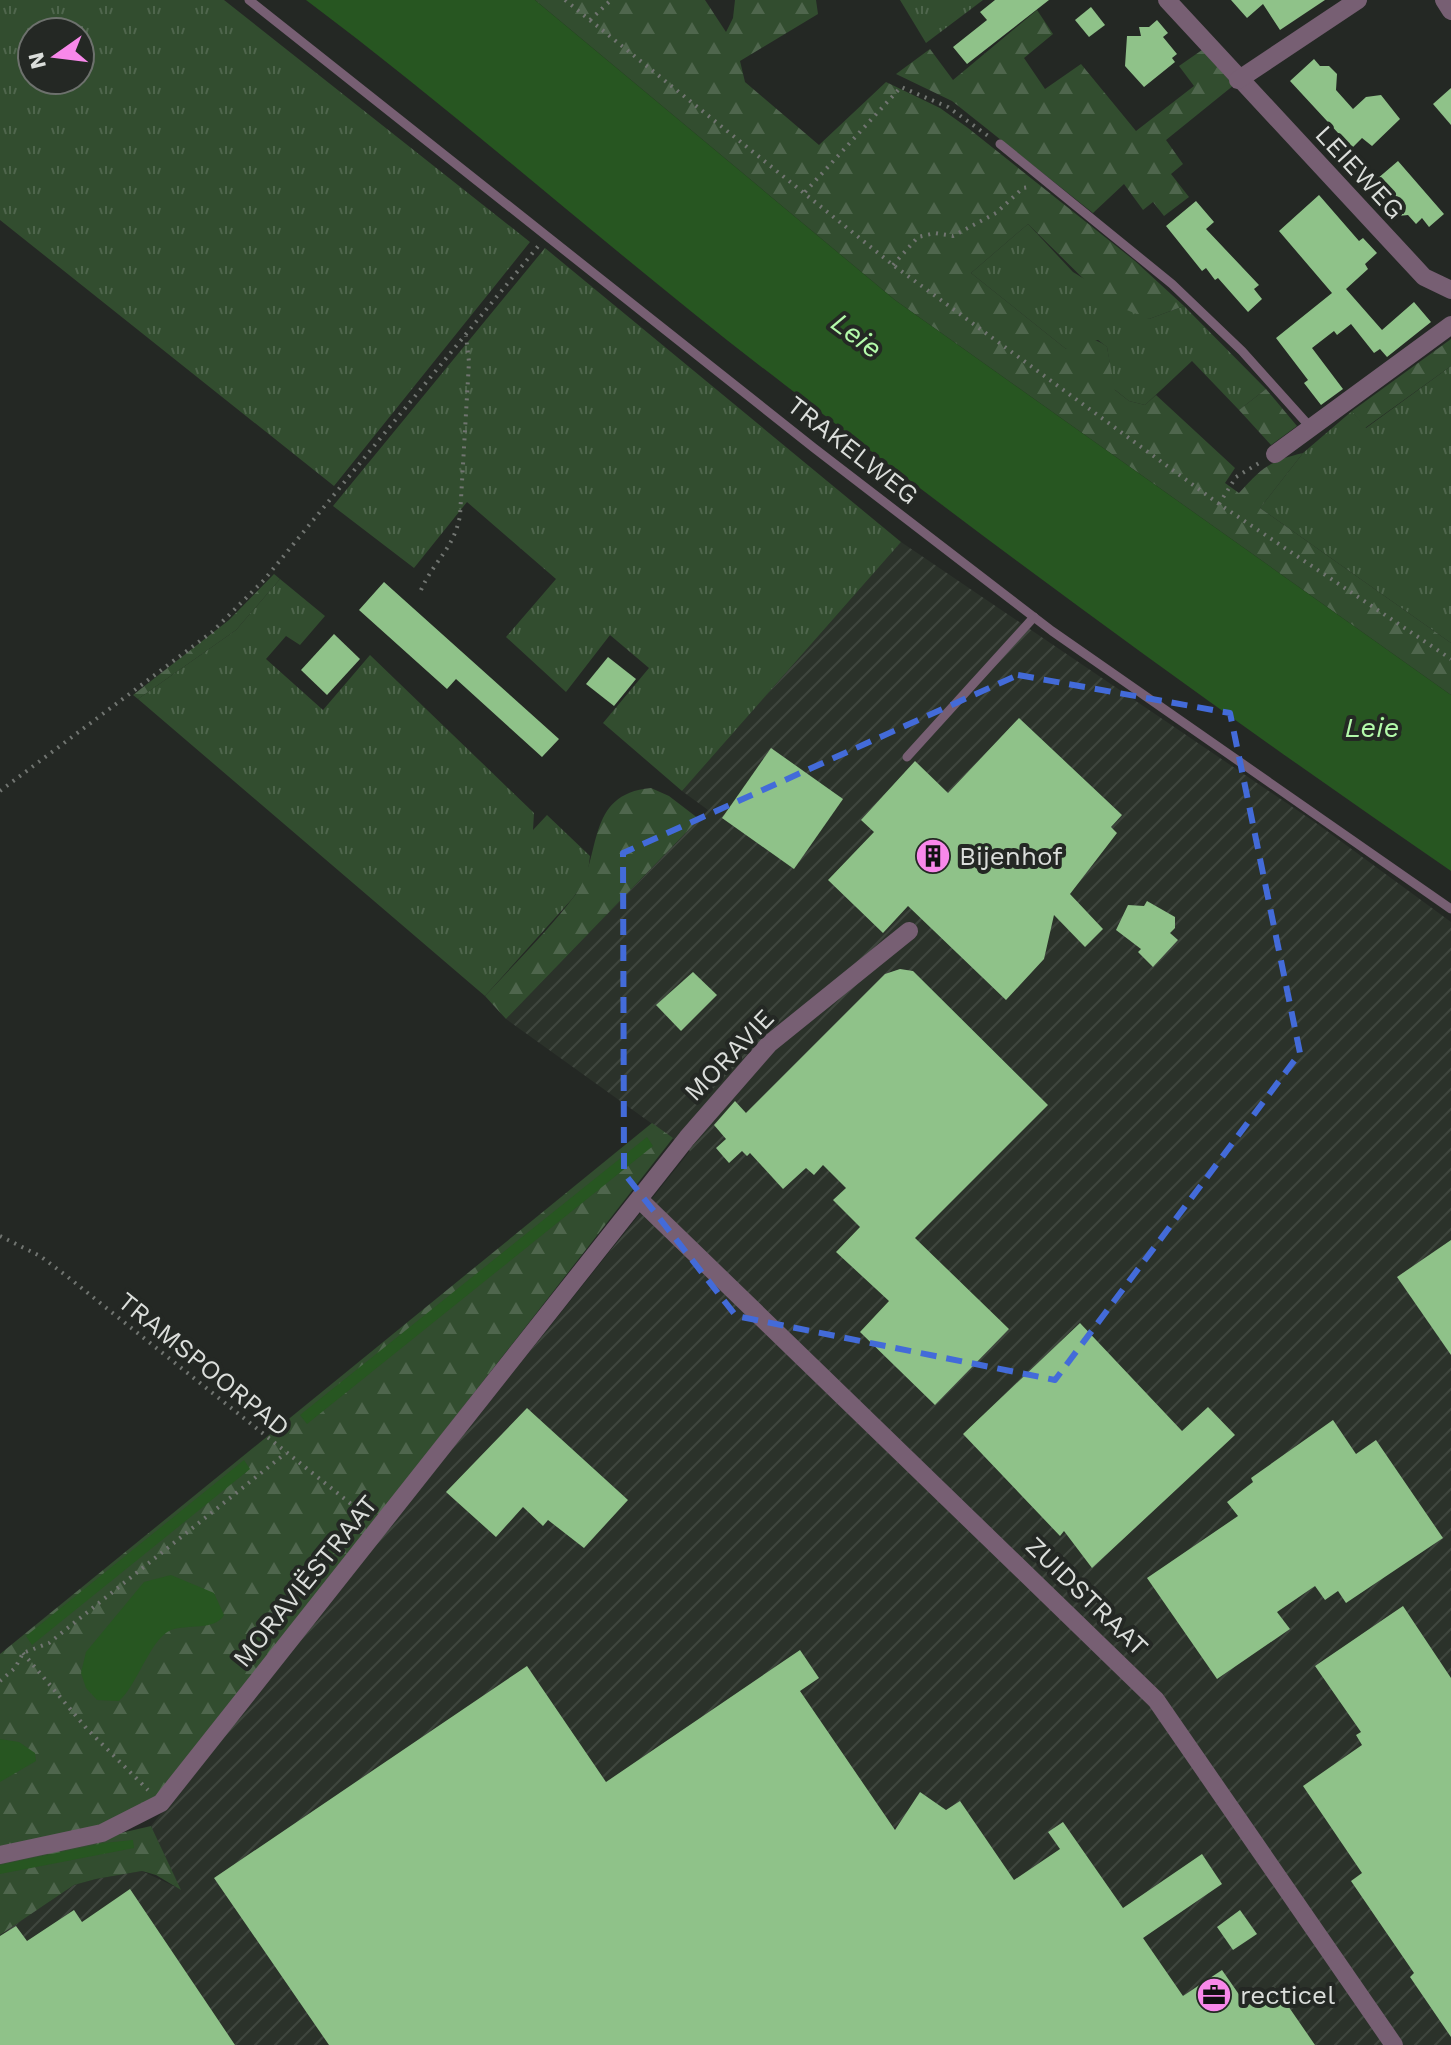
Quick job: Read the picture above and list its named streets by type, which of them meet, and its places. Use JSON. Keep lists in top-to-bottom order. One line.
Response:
{"streets":{"street":["LEIEWEG","MORAVIE","MORAVIËSTRAAT","ZUIDSTRAAT"],"lane":["TRAKELWEG"],"path":["TRAMSPOORPAD"]},"crossings":[["MORAVIE","MORAVIËSTRAAT"],["MORAVIE","ZUIDSTRAAT"],["TRAMSPOORPAD","MORAVIËSTRAAT"]],"water":["Leie"],"places":{"building":["Bijenhof"],"office":["recticel"]},"north":"left"}
